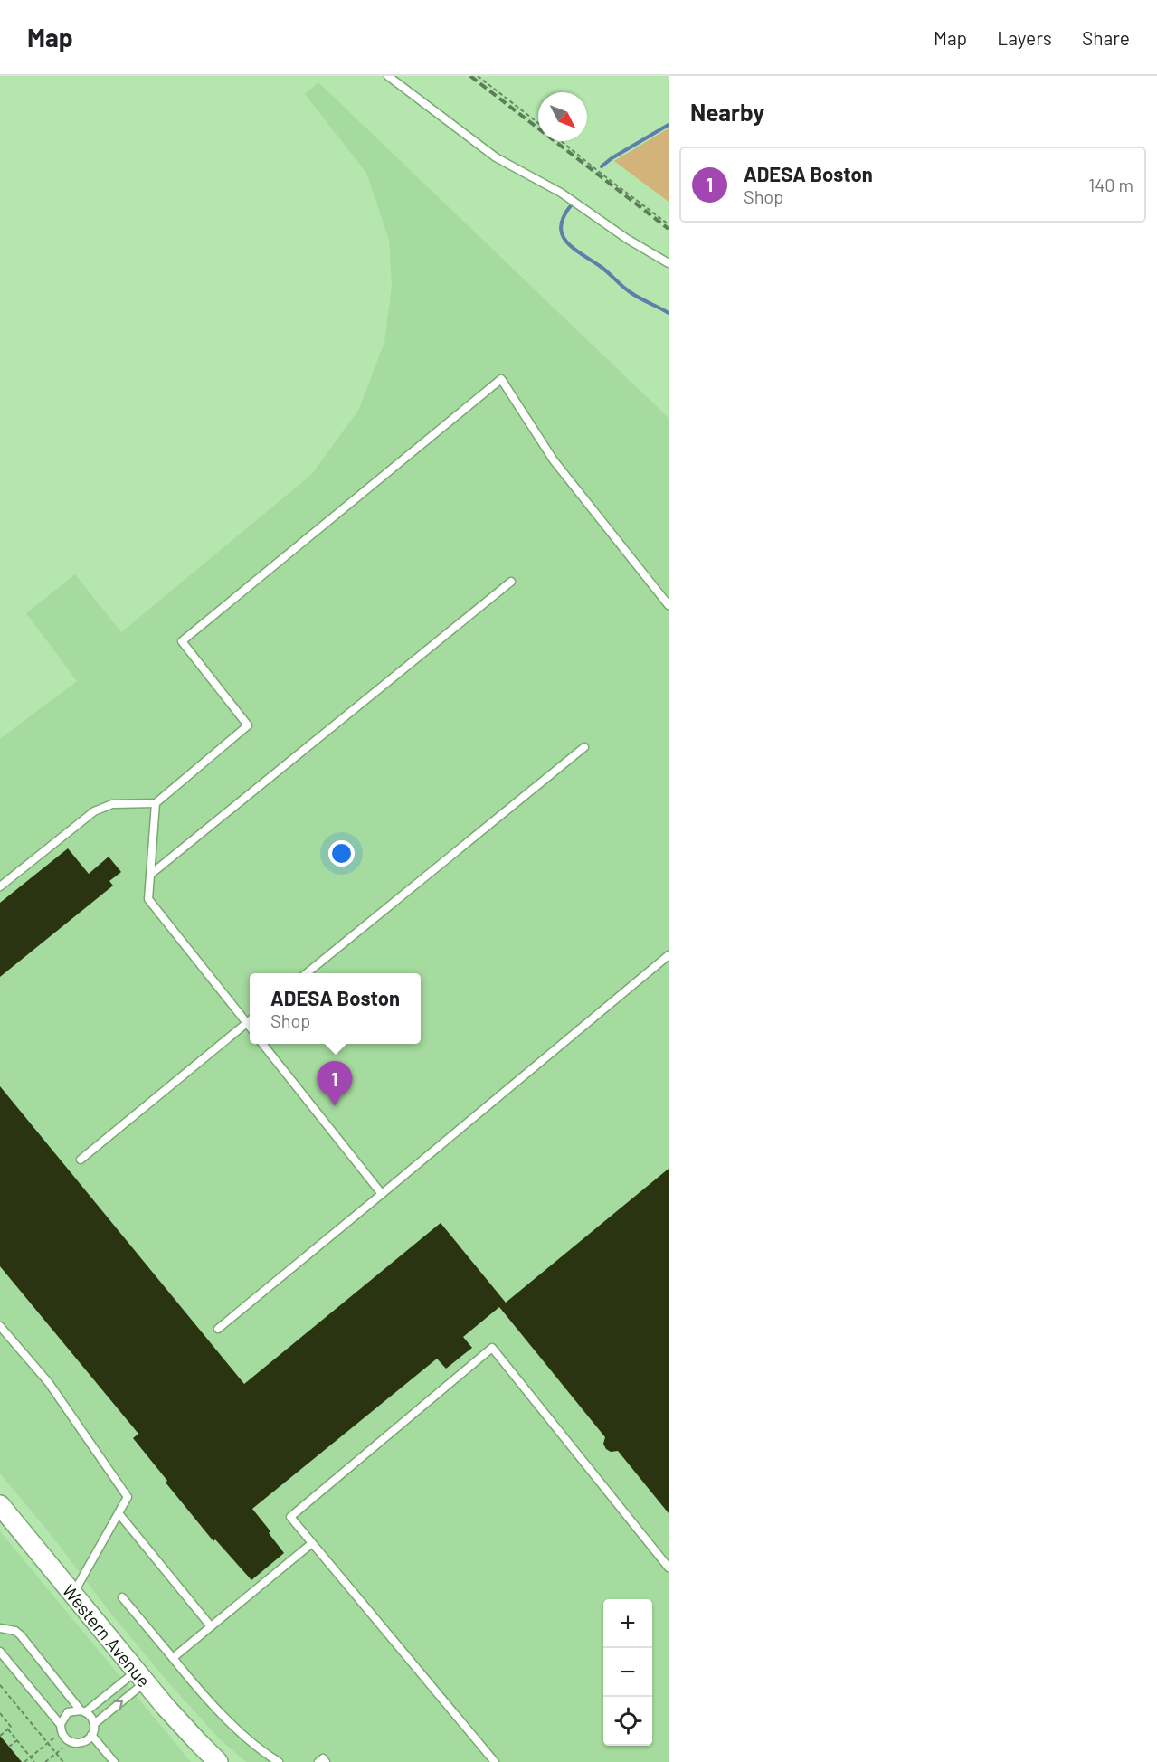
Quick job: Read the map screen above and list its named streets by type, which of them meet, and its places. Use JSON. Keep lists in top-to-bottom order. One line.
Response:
{"streets":{"street":["Western Avenue"]},"north":"bottom right","page":{"header":"Map","nav":["Map","Layers","Share"],"heading":"Nearby","list":[{"mark":"1","name":"ADESA Boston","note":"Shop","value":"140 m"}],"popup":["ADESA Boston","Shop"],"pins":"1","map_buttons":["+","−"]}}
